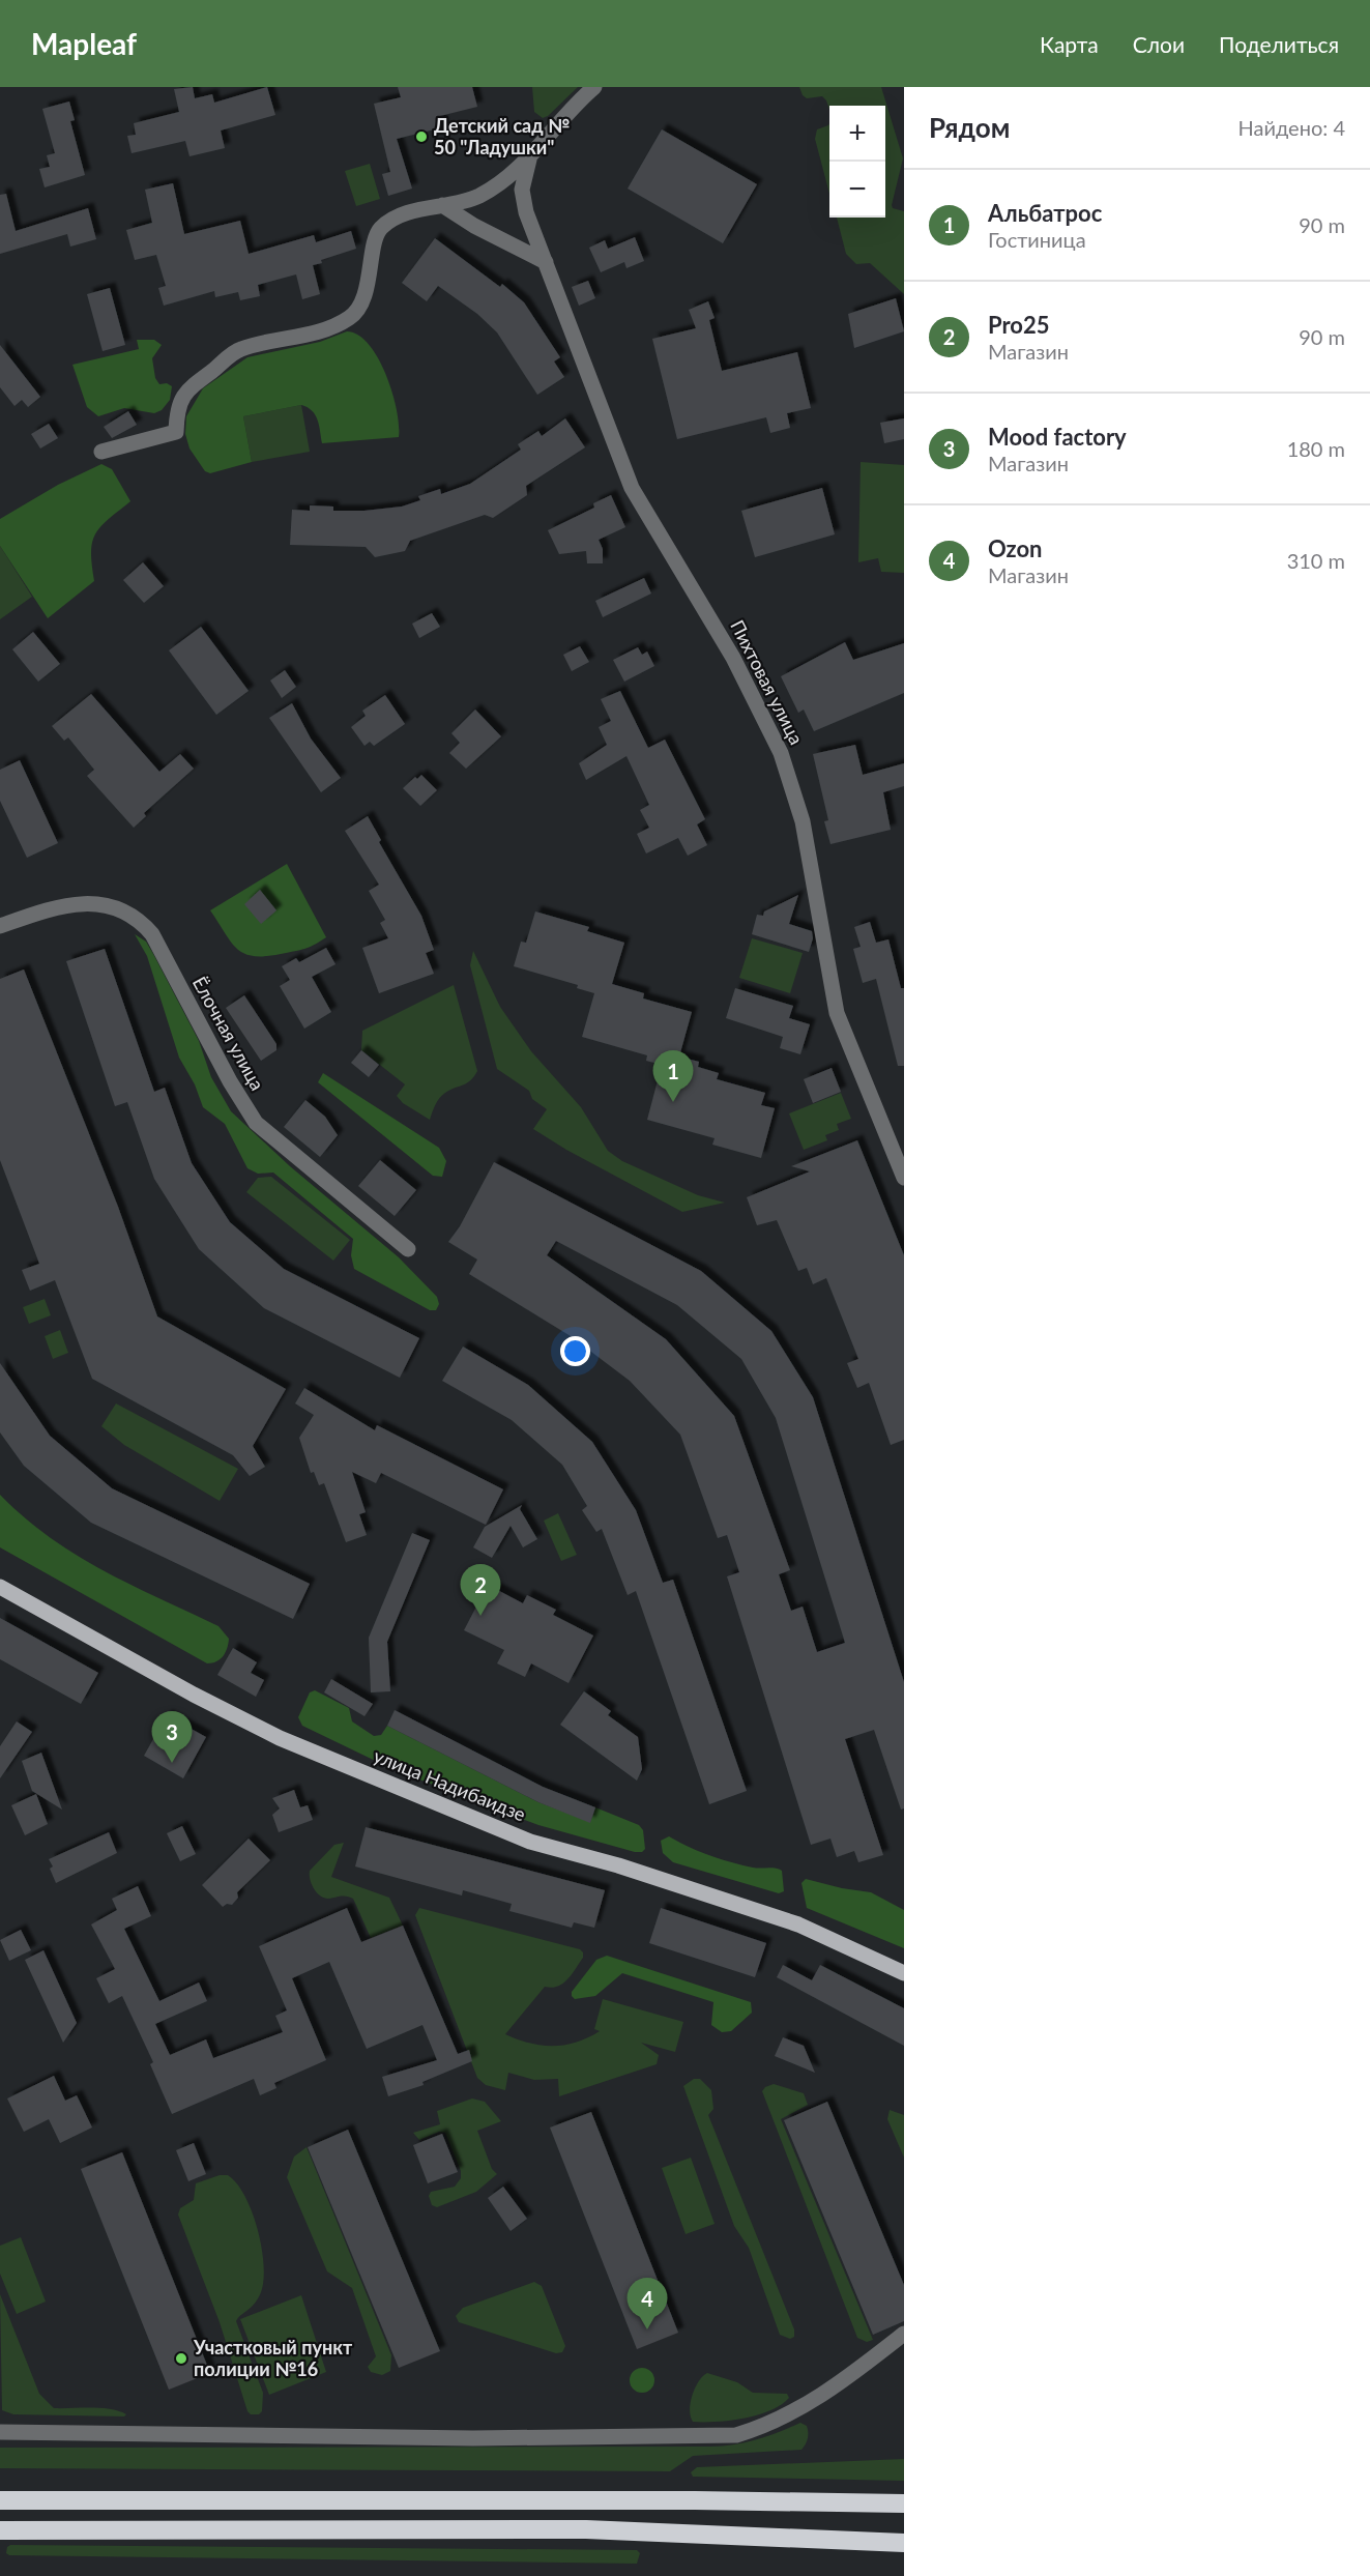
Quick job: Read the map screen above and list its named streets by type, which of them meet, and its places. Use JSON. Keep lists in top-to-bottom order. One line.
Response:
{"streets":{"main road":["улица Надибаидзе"],"street":["Пихтовая улица","Ёлочная улица"]},"places":["Детский сад № 50 \"Ладушки\"","Участковый пункт полиции №16"],"page":{"header":"Mapleaf","nav":["Карта","Слои","Поделиться"],"heading":["Рядом","Найдено: 4"],"map_buttons":["+","−"],"list":[{"mark":"1","name":"Альбатрос","note":"Гостиница","value":"90 m"},{"mark":"2","name":"Pro25","note":"Магазин","value":"90 m"},{"mark":"3","name":"Mood factory","note":"Магазин","value":"180 m"},{"mark":"4","name":"Ozon","note":"Магазин","value":"310 m"}],"pins":["1","2","3","4"]}}
